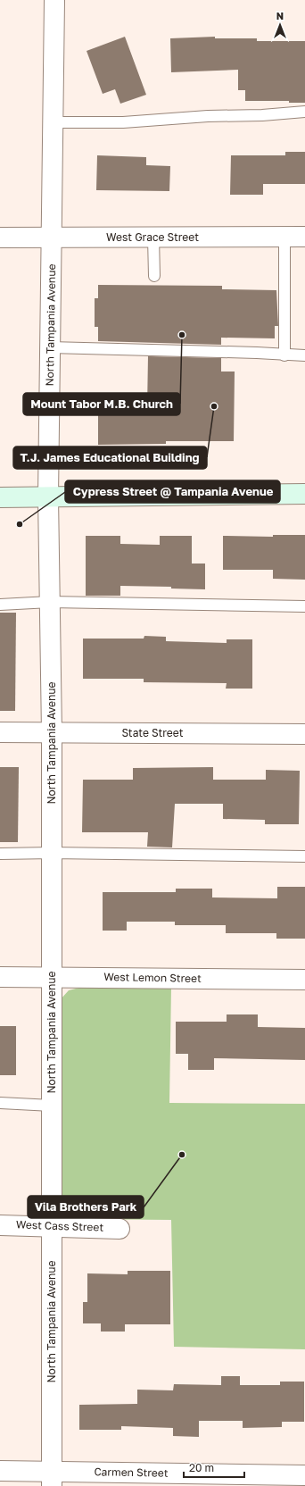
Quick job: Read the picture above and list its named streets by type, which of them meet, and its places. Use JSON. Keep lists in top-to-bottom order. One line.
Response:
{"streets":{"street":["West Grace Street","North Tampania Avenue","State Street","West Lemon Street","West Cass Street","Carmen Street"]},"crossings":[["West Grace Street","North Tampania Avenue"],["North Tampania Avenue","State Street"],["North Tampania Avenue","West Lemon Street"],["North Tampania Avenue","West Cass Street"],["North Tampania Avenue","Carmen Street"]],"places":["Mount Tabor M.B. Church","T.J. James Educational Building","Cypress Street @ Tampania Avenue","Vila Brothers Park"],"scale_bar":"20 m","north":"top"}
